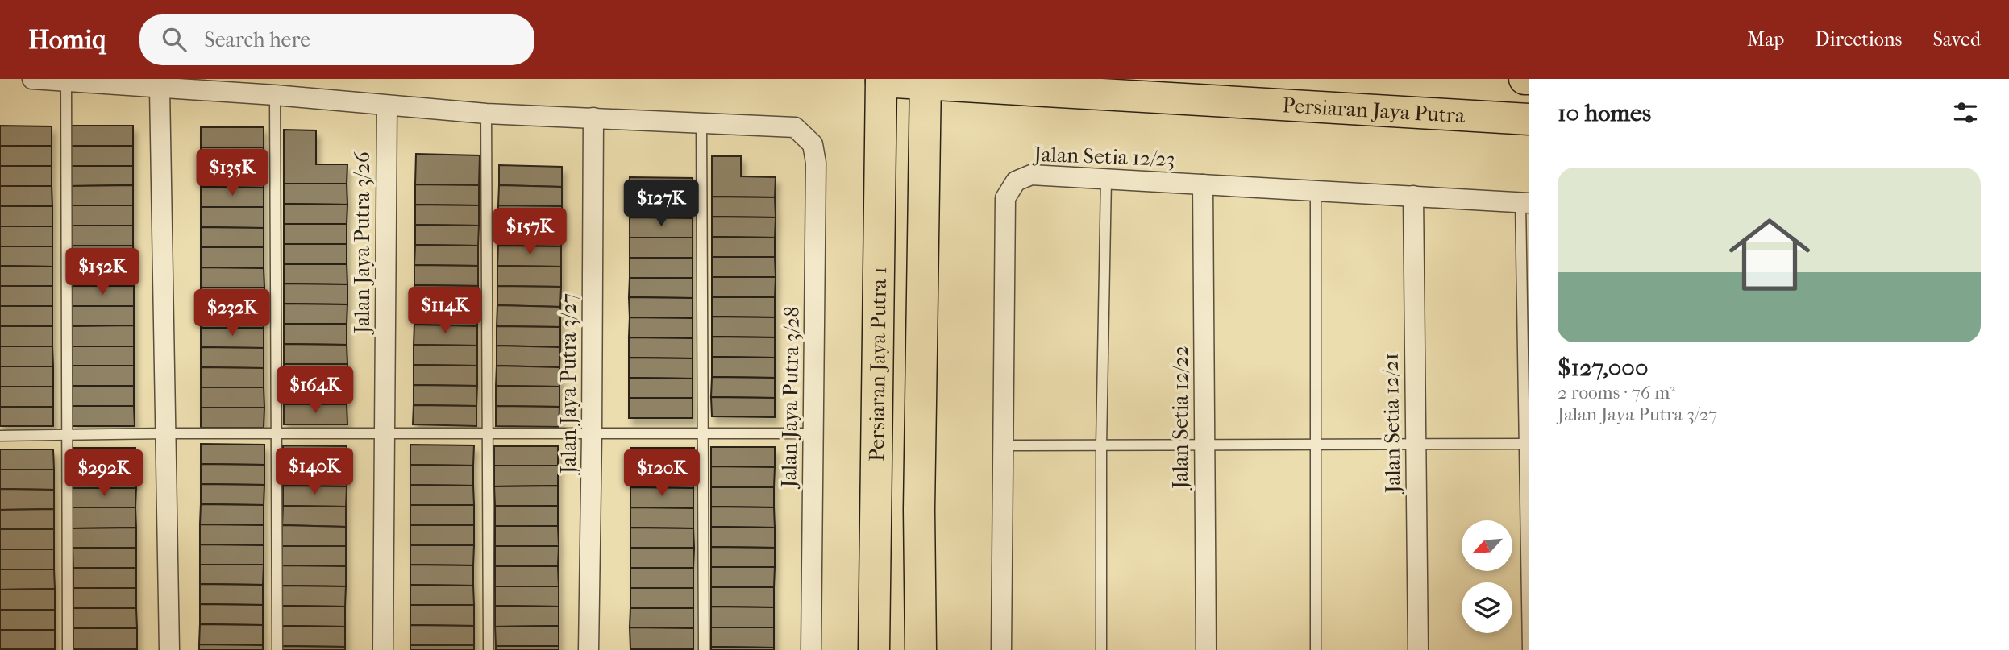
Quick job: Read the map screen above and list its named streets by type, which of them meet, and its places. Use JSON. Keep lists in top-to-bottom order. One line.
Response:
{"streets":{"main road":["Persiaran Jaya Putra","Persiaran Jaya Putra 1"],"street":["Jalan Setia 12/23","Jalan Jaya Putra 3/26","Jalan Jaya Putra 3/27","Jalan Jaya Putra 3/28","Jalan Setia 12/22","Jalan Setia 12/21"]},"crossings":[["Persiaran Jaya Putra","Persiaran Jaya Putra 1"],["Jalan Setia 12/23","Jalan Setia 12/22"],["Jalan Setia 12/23","Jalan Setia 12/21"]],"north":"bottom left","page":{"header":"Homiq","search":"Search here","nav":["Map","Directions","Saved"],"heading":"10 homes","list":[{"name":"$127,000","note":"2 rooms · 76 m² · Jalan Jaya Putra 3/27"}],"price":["$135K","$127K","$157K","$152K","$114K","$232K","$164K","$140K","$292K","$120K"]}}
